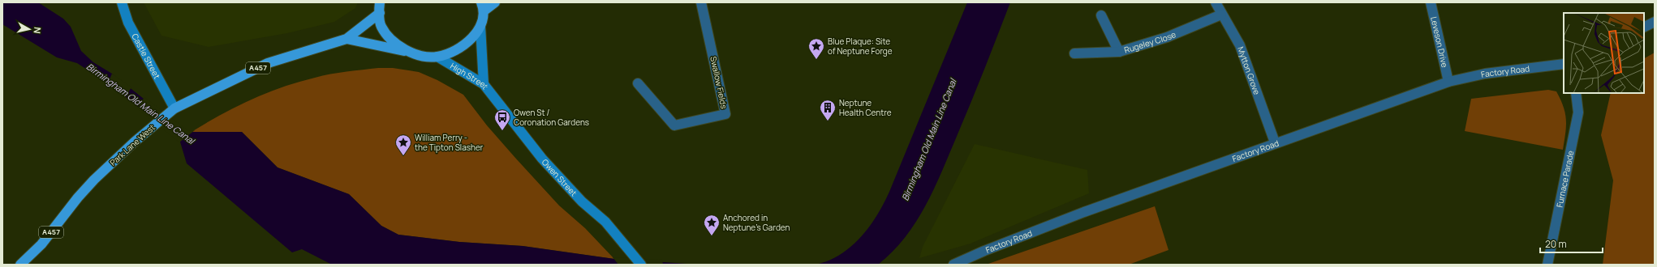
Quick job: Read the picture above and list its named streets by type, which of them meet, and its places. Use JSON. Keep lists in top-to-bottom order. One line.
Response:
{"streets":{"main road":["Castle Street","A457","High Street","Park Lane West","Owen Street"],"street":["Rugeley Close","Leveson Drive","Mytton Grove","Factory Road","Swallow Fields","Furnace Parade"]},"crossings":[["Rugeley Close","Mytton Grove"],["Leveson Drive","Factory Road"],["Castle Street","Park Lane West"],["A457","High Street"],["A457","Park Lane West"],["High Street","Owen Street"],["Mytton Grove","Factory Road"]],"water":["Birmingham Old Main Line Canal"],"places":{"place":["Blue Plaque: Site of Neptune Forge","William Perry - the Tipton Slasher","Anchored in Neptune's Garden"],"building":["Neptune Health Centre"],"bus stop":["Owen St / Coronation Gardens"]},"scale_bar":"20 m","north":"right"}
